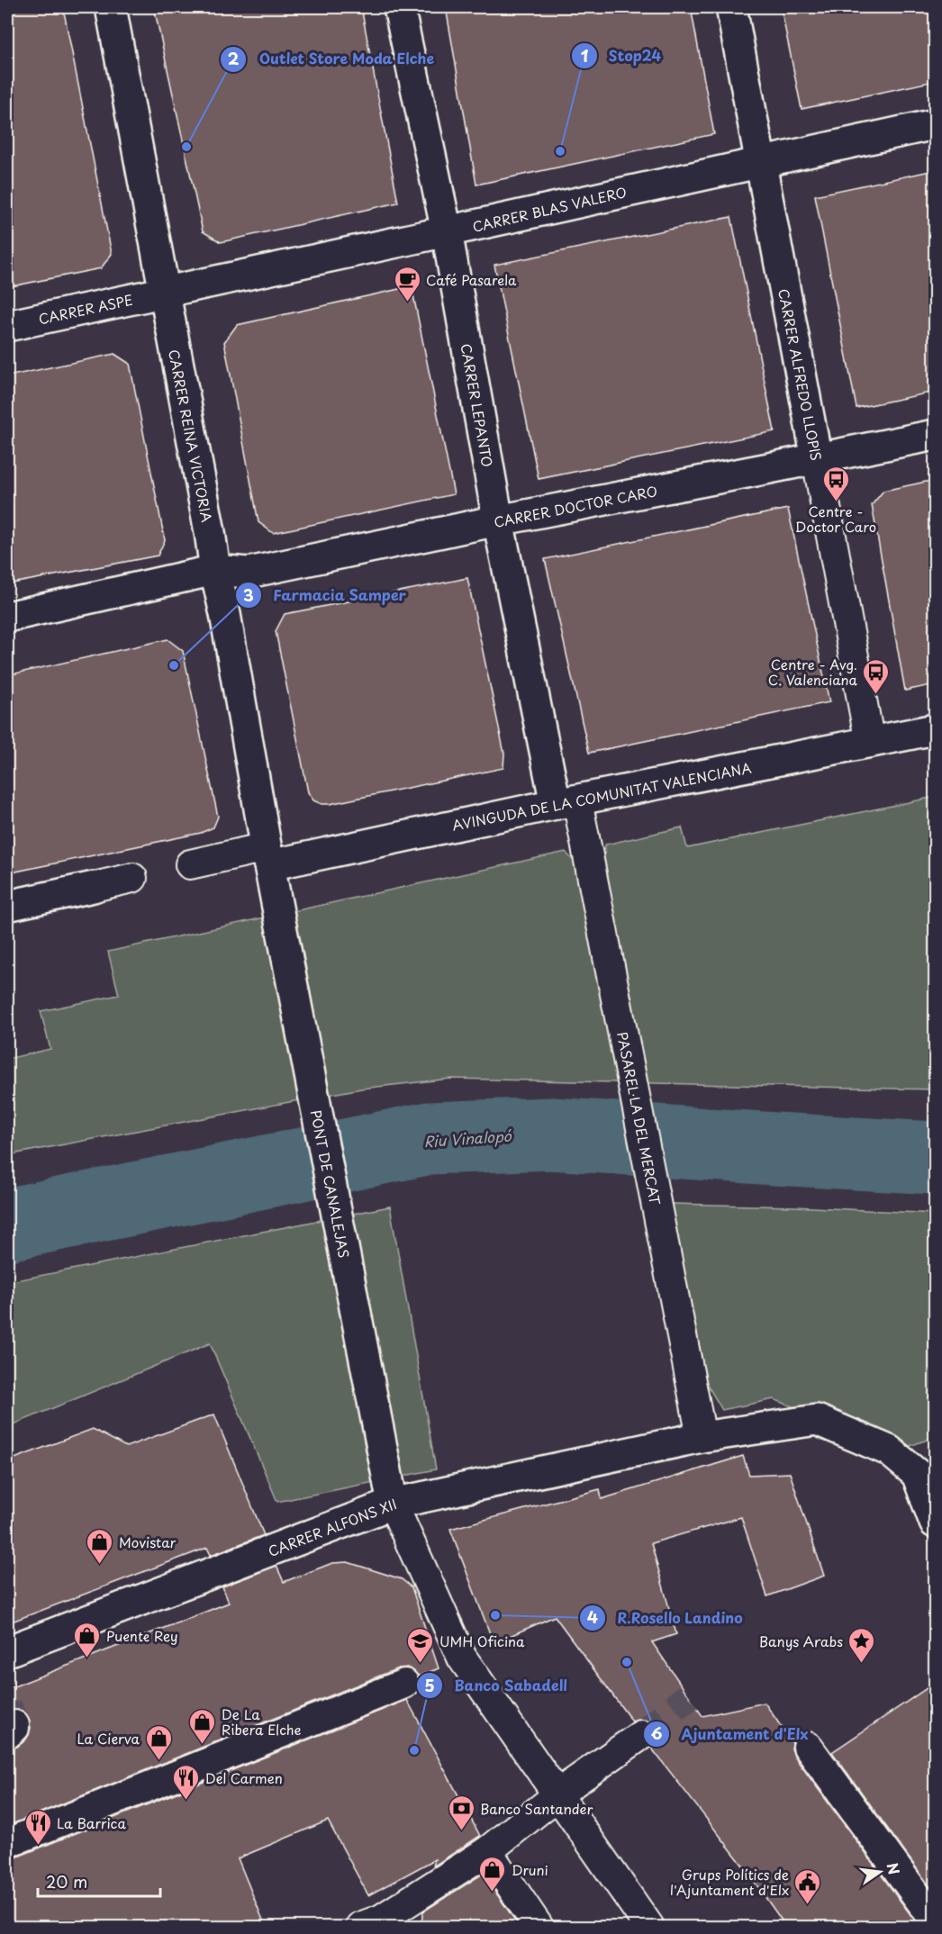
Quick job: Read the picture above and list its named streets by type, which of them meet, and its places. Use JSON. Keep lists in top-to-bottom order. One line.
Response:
{"streets":{"street":["CARRER BLAS VALERO","CARRER ASPE","CARRER ALFREDO LLOPIS","CARRER LEPANTO","CARRER REINA VICTORIA","CARRER DOCTOR CARO","AVINGUDA DE LA COMUNITAT VALENCIANA","PASAREL·LA DEL MERCAT","PONT DE CANALEJAS","CARRER ALFONS XII"]},"crossings":[["CARRER BLAS VALERO","CARRER ASPE"],["CARRER BLAS VALERO","CARRER ALFREDO LLOPIS"],["CARRER BLAS VALERO","CARRER LEPANTO"],["CARRER BLAS VALERO","CARRER REINA VICTORIA"],["CARRER ASPE","CARRER REINA VICTORIA"],["CARRER ALFREDO LLOPIS","CARRER DOCTOR CARO"],["CARRER ALFREDO LLOPIS","AVINGUDA DE LA COMUNITAT VALENCIANA"],["CARRER LEPANTO","CARRER DOCTOR CARO"],["CARRER LEPANTO","AVINGUDA DE LA COMUNITAT VALENCIANA"],["CARRER LEPANTO","PASAREL·LA DEL MERCAT"],["CARRER REINA VICTORIA","CARRER DOCTOR CARO"],["CARRER REINA VICTORIA","AVINGUDA DE LA COMUNITAT VALENCIANA"],["CARRER REINA VICTORIA","PONT DE CANALEJAS"],["AVINGUDA DE LA COMUNITAT VALENCIANA","PASAREL·LA DEL MERCAT"],["AVINGUDA DE LA COMUNITAT VALENCIANA","PONT DE CANALEJAS"],["PASAREL·LA DEL MERCAT","CARRER ALFONS XII"],["PONT DE CANALEJAS","CARRER ALFONS XII"]],"water":["Riu Vinalopó"],"places":{"other":["Outlet Store Moda Elche","Stop24","Farmacia Samper","R.Rosello Landino","Ajuntament d'Elx","Banco Sabadell"],"cafe":["Café Pasarela"],"bus stop":["Centre - Doctor Caro","Centre - Avg. C. Valenciana"],"shop":["Movistar","Puente Rey","De La Ribera Elche","La Cierva","Druni"],"school or university":["UMH Oficina"],"place":["Banys Arabs"],"restaurant":["Del Carmen","La Barrica"],"bank":["Banco Santander"],"public building":["Grups Polítics de l'Ajuntament d'Elx"]},"scale_bar":"20 m","north":"right"}
